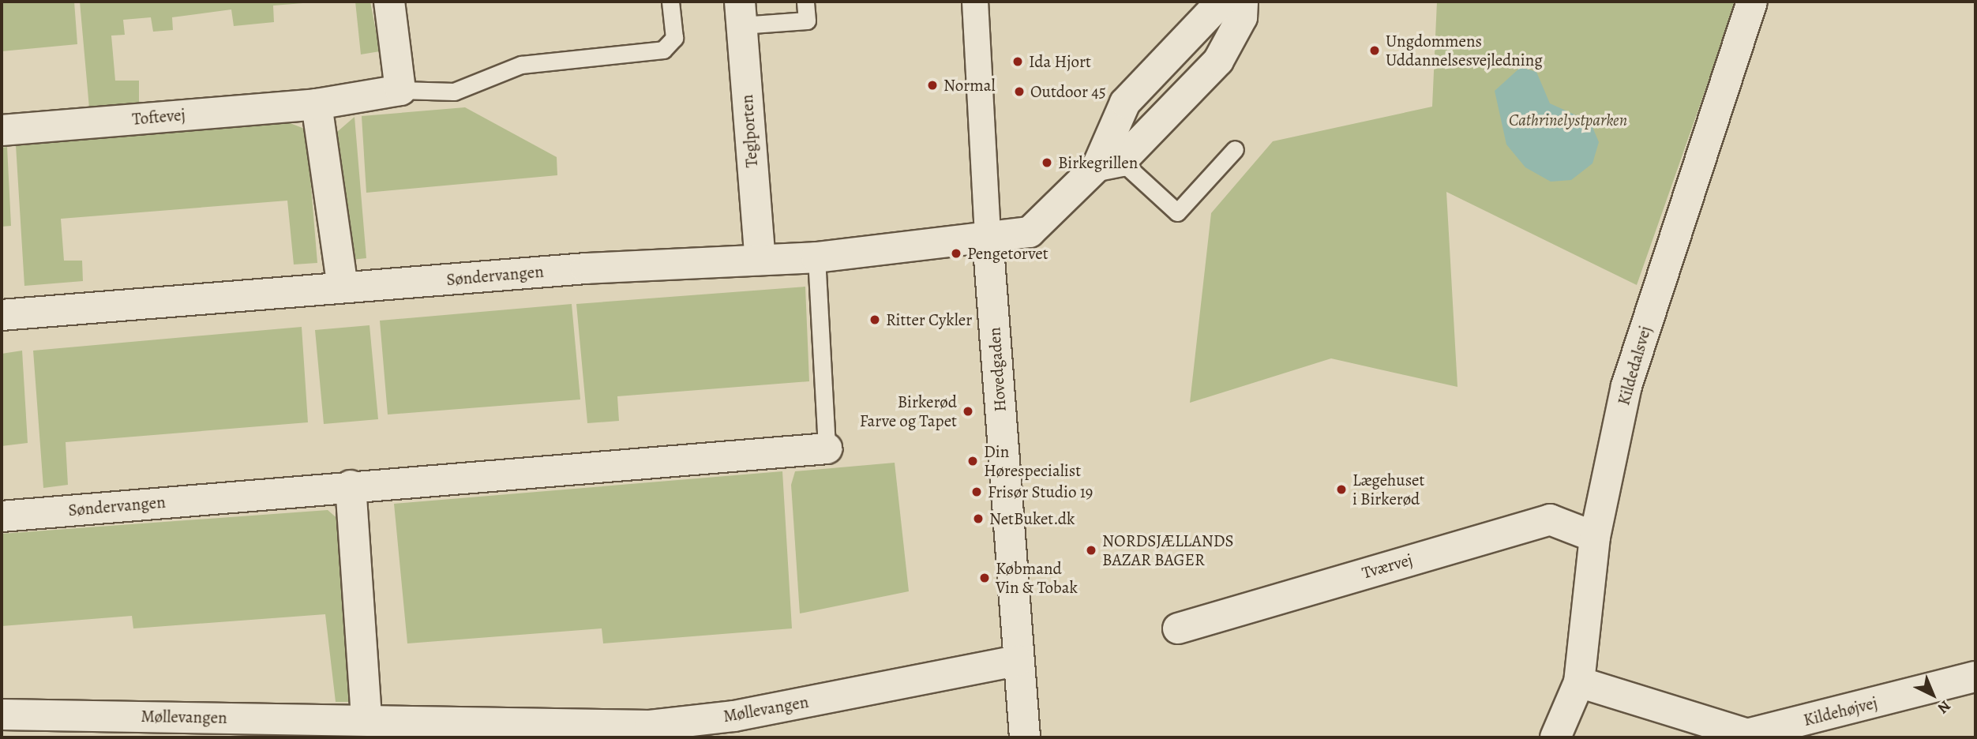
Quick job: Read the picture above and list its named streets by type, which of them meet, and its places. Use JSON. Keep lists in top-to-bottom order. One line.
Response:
{"streets":{"street":["Toftevej","Teglporten","Søndervangen","Kildedalsvej","Hovedgaden","Tværvej","Møllevangen","Kildehøjvej"]},"crossings":[["Teglporten","Søndervangen"],["Søndervangen","Hovedgaden"],["Kildedalsvej","Tværvej"],["Kildedalsvej","Kildehøjvej"],["Hovedgaden","Møllevangen"]],"parks":["Cathrinelystparken"],"places":["Ungdommens Uddannelsesvejledning","Ida Hjort","Normal","Outdoor 45","Birkegrillen","Pengetorvet","Ritter Cykler","Birkerød Farve og Tapet","Din Hørespecialist","Lægehuset i Birkerød","Frisør Studio 19","NetBuket.dk","NORDSJÆLLANDS BAZAR BAGER","Købmand Vin & Tobak"],"north":"bottom right"}
